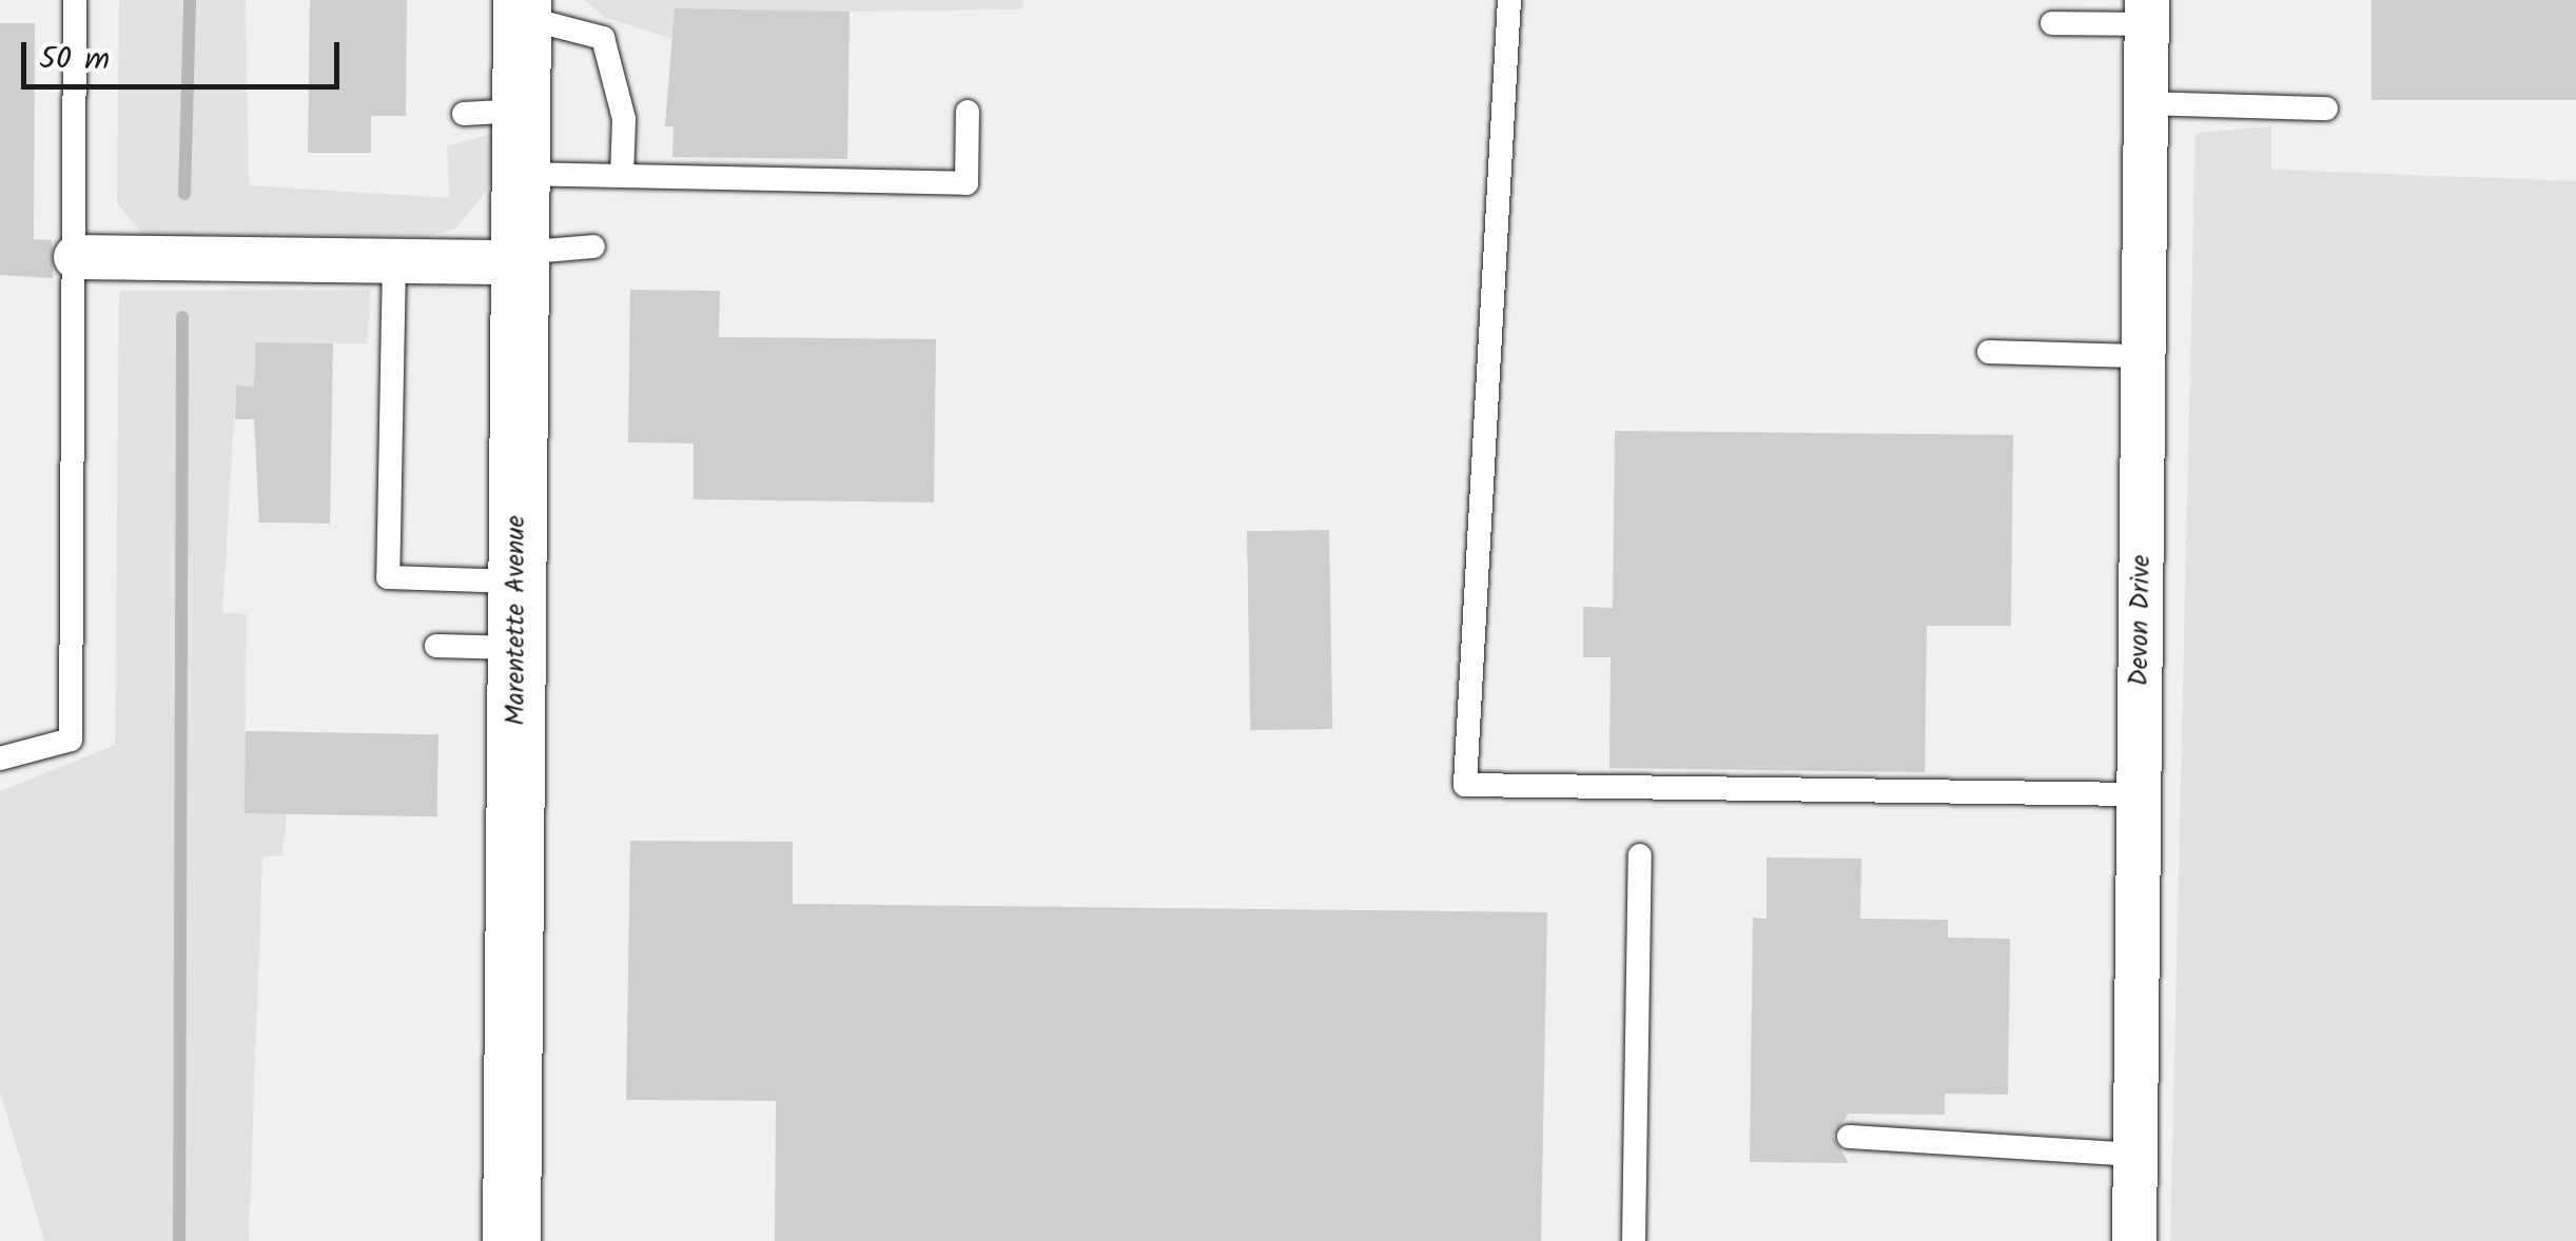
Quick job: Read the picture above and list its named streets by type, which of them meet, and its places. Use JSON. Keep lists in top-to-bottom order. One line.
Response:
{"streets":{"street":["Marentette Avenue","Devon Drive"]},"scale_bar":"50 m"}
